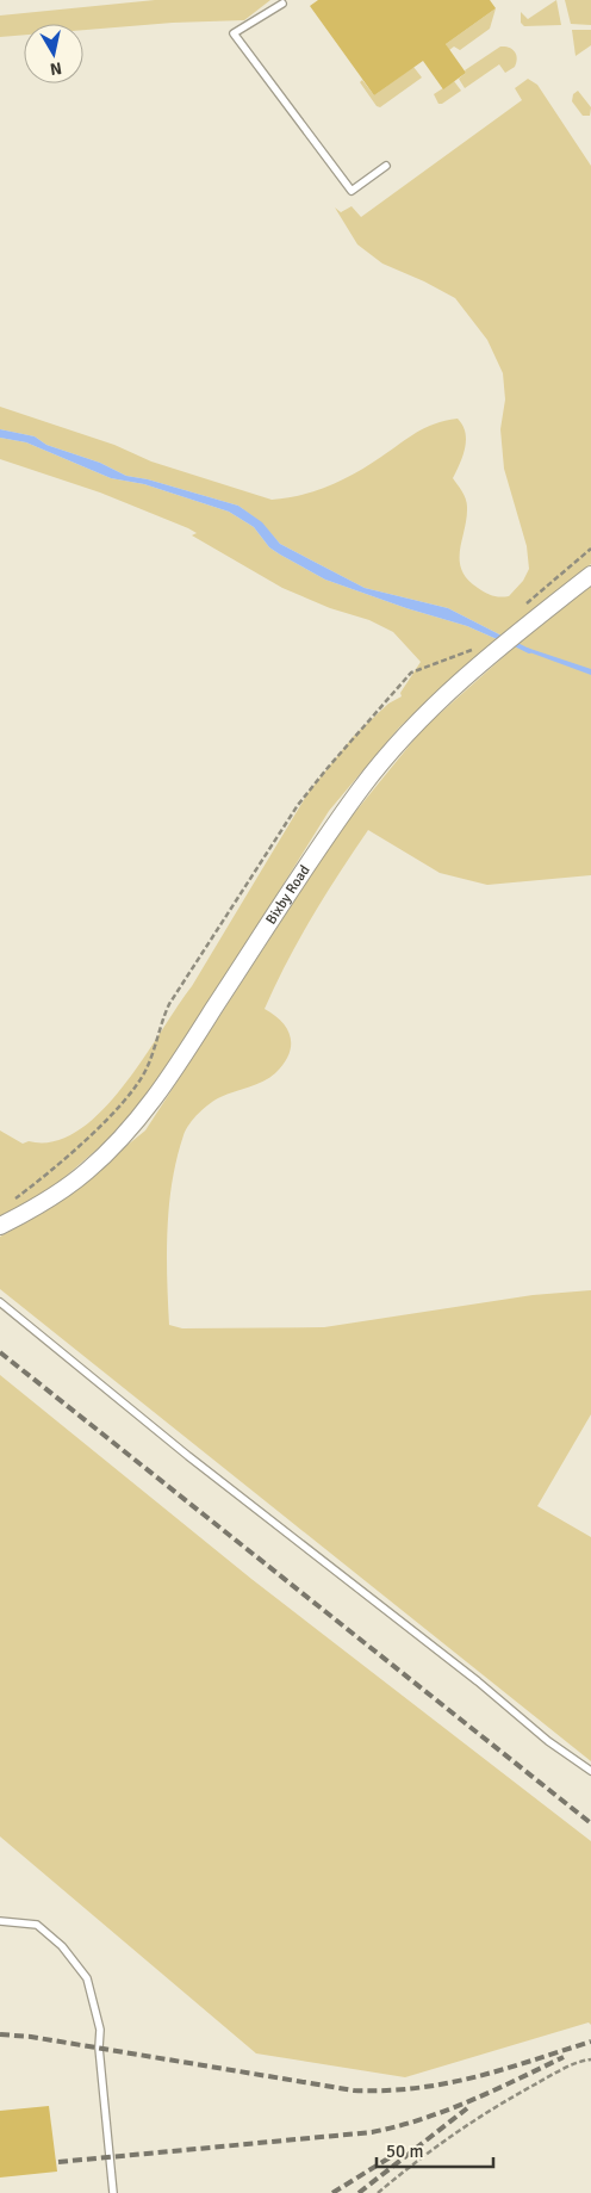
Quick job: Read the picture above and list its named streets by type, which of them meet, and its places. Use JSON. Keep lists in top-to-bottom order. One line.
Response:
{"streets":{"street":["Bixby Road"]},"scale_bar":"50 m","north":"bottom"}
